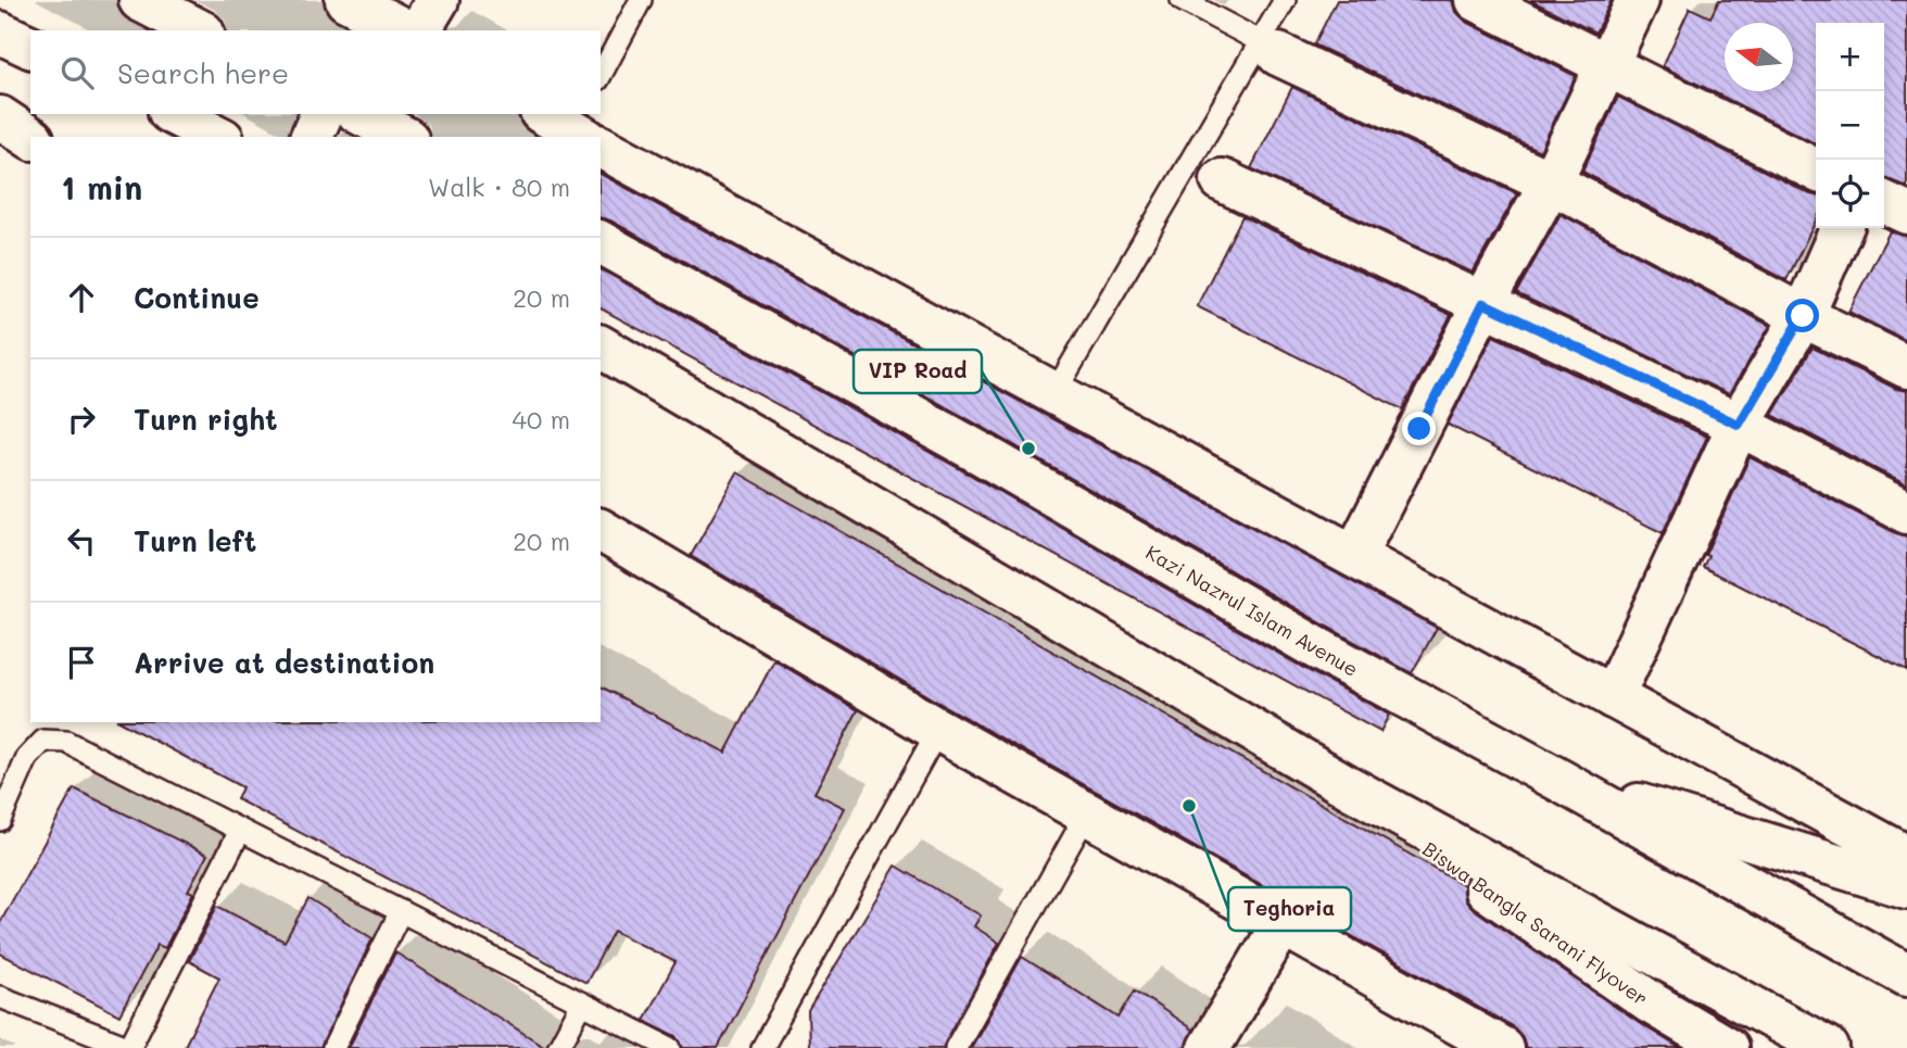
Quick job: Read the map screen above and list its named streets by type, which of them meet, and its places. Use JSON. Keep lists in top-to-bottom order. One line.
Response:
{"streets":{"main road":["Kazi Nazrul Islam Avenue","Biswa Bangla Sarani Flyover"]},"places":["VIP Road","Teghoria"],"north":"left","page":{"map_buttons":["+","−"],"search":"Search here","heading":["1 min","Walk · 80 m"],"list":[["Continue","20 m"],["Turn right","40 m"],["Turn left","20 m"],"Arrive at destination"]}}
